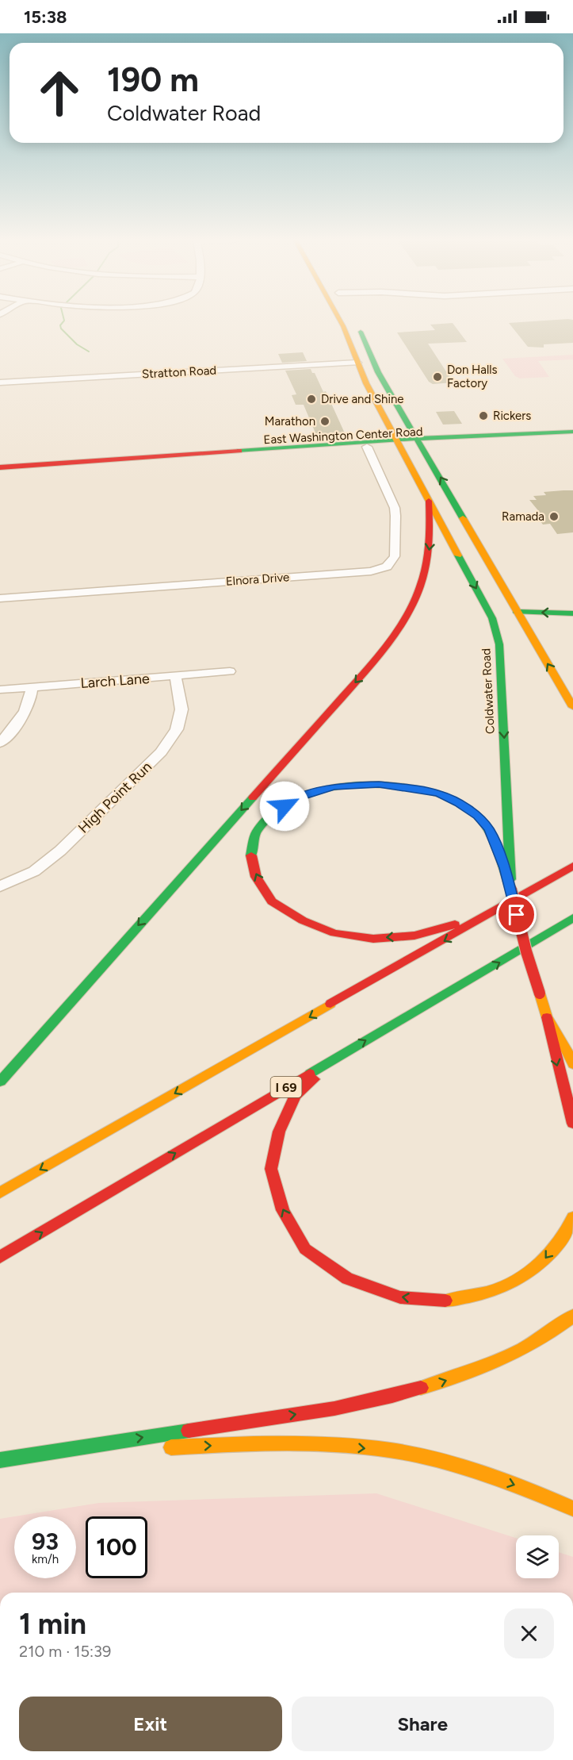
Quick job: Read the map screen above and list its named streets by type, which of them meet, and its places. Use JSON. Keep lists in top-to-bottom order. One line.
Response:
{"streets":{"main road":["East Washington Center Road","Coldwater Road","I 69"],"street":["Stratton Road","Elnora Drive","Larch Lane","High Point Run"]},"crossings":[["Stratton Road","Coldwater Road"],["East Washington Center Road","Elnora Drive"],["East Washington Center Road","Coldwater Road"],["Larch Lane","High Point Run"]],"places":["Don Halls Factory","Drive and Shine","Rickers","Marathon","Ramada"],"page":{"status":"15:38","turn":["190 m","Coldwater Road"],"speed":"93 km/h","limit":"100","heading":["1 min","210 m · 15:39"],"buttons":["Exit","Share"]}}
